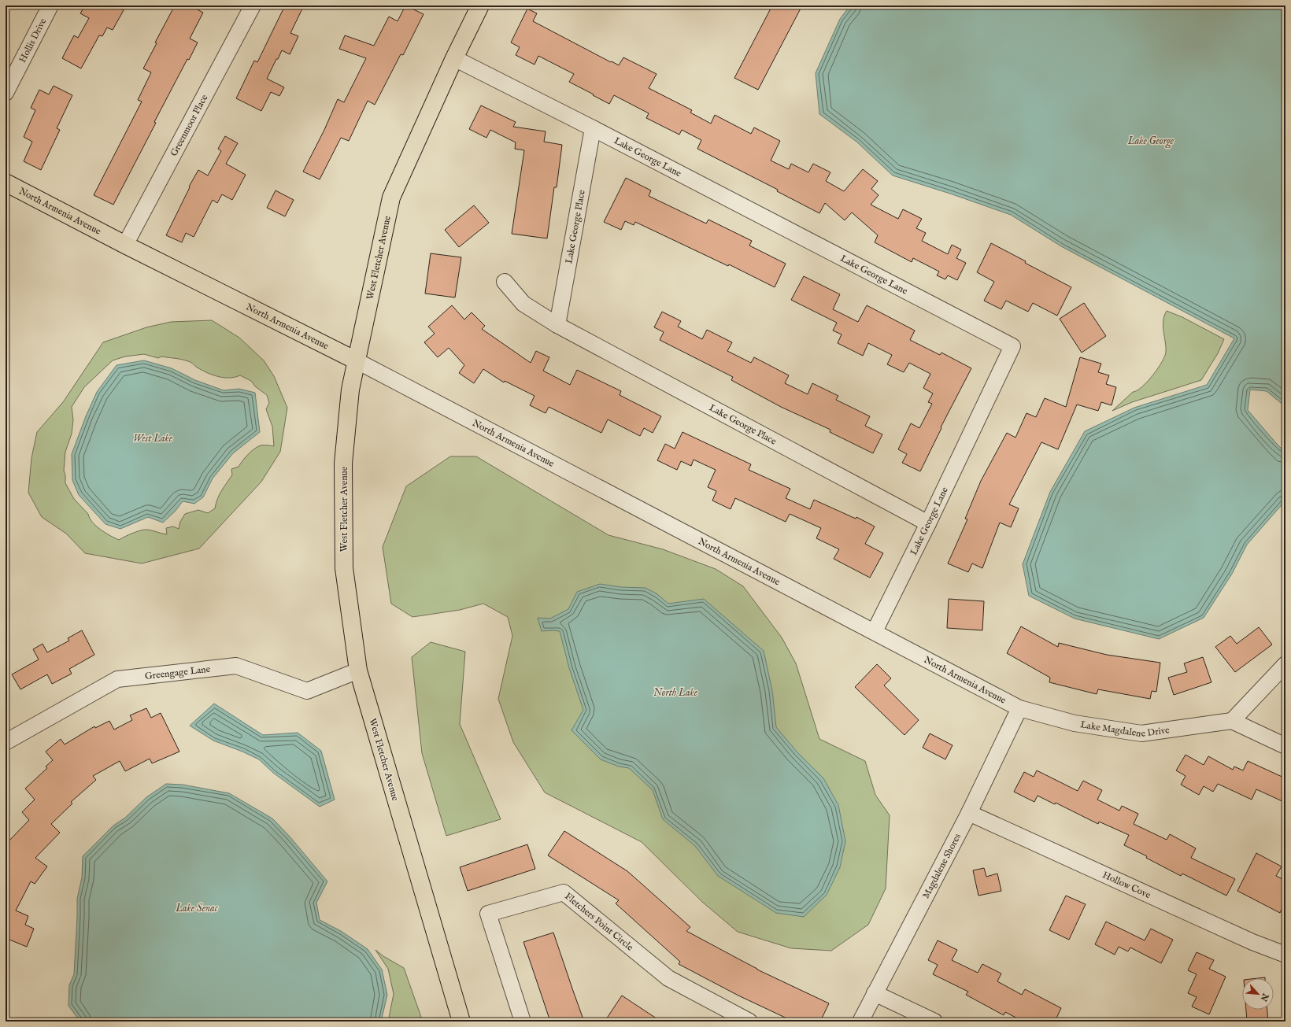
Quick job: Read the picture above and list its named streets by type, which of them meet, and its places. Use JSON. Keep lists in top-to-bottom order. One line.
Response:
{"streets":{"main road":["North Armenia Avenue","West Fletcher Avenue"],"street":["Hollis Drive","Greenmoor Place","Lake George Lane","Lake George Place","Greengage Lane","Lake Magdalene Drive","Magdalene Shores","Hollow Cove","Fletchers Point Circle"]},"crossings":[["Greenmoor Place","North Armenia Avenue"],["Lake George Lane","North Armenia Avenue"],["Lake George Lane","Lake George Place"],["Lake George Lane","West Fletcher Avenue"],["North Armenia Avenue","West Fletcher Avenue"],["North Armenia Avenue","Lake Magdalene Drive"],["North Armenia Avenue","Magdalene Shores"],["West Fletcher Avenue","Greengage Lane"],["Lake Magdalene Drive","Magdalene Shores"],["Magdalene Shores","Hollow Cove"]],"water":["Lake George","West Lake","North Lake","Lake Senac"],"north":"bottom right"}
